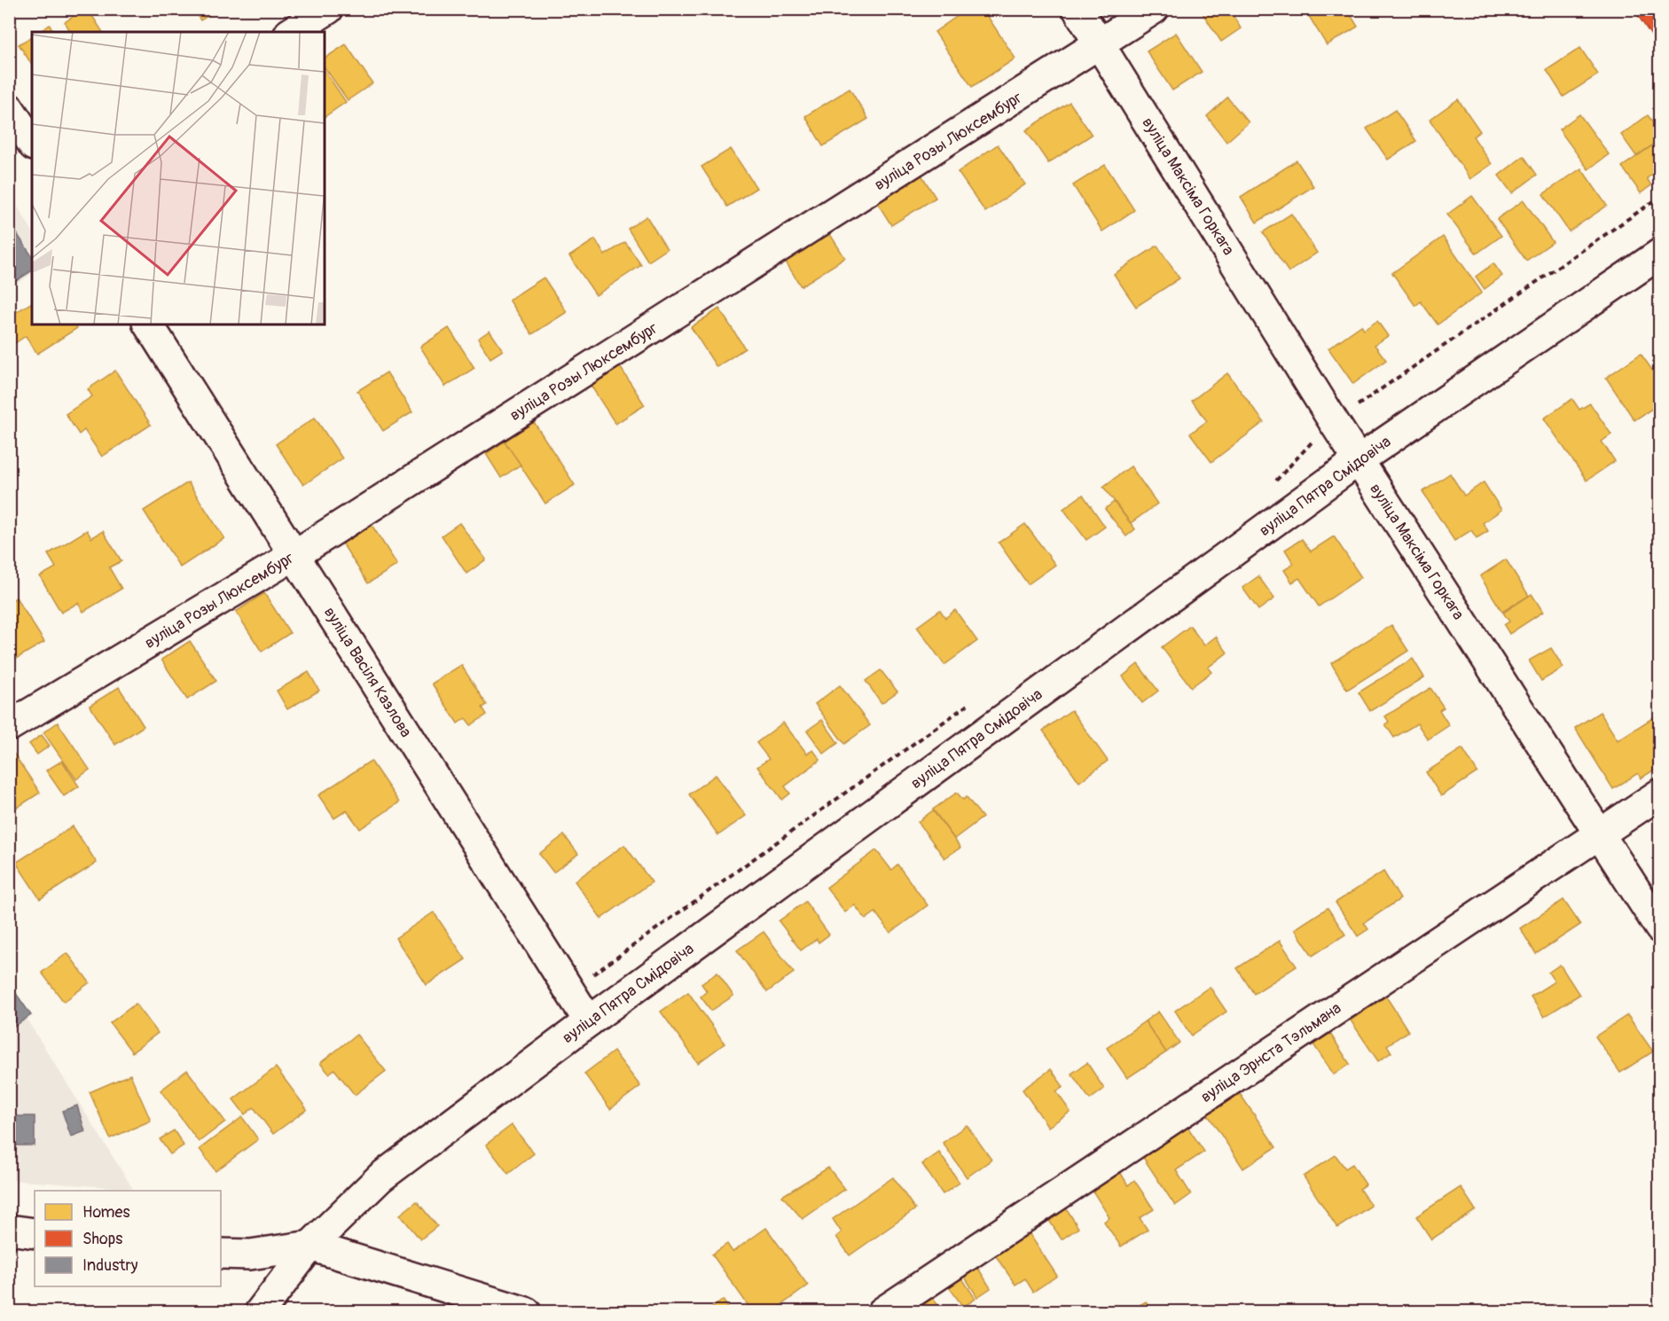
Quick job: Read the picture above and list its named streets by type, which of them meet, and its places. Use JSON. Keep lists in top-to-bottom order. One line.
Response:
{"streets":{"street":["вуліца Розы Люксембург","вуліца Максіма Горкага","вуліца Пятра Смідовіча","вуліца Васіля Казлова","вуліца Эрнста Тэльмана"]},"crossings":[["вуліца Розы Люксембург","вуліца Максіма Горкага"],["вуліца Розы Люксембург","вуліца Васіля Казлова"],["вуліца Максіма Горкага","вуліца Пятра Смідовіча"],["вуліца Максіма Горкага","вуліца Эрнста Тэльмана"],["вуліца Пятра Смідовіча","вуліца Васіля Казлова"]],"legend":["Homes","Shops","Industry"]}
